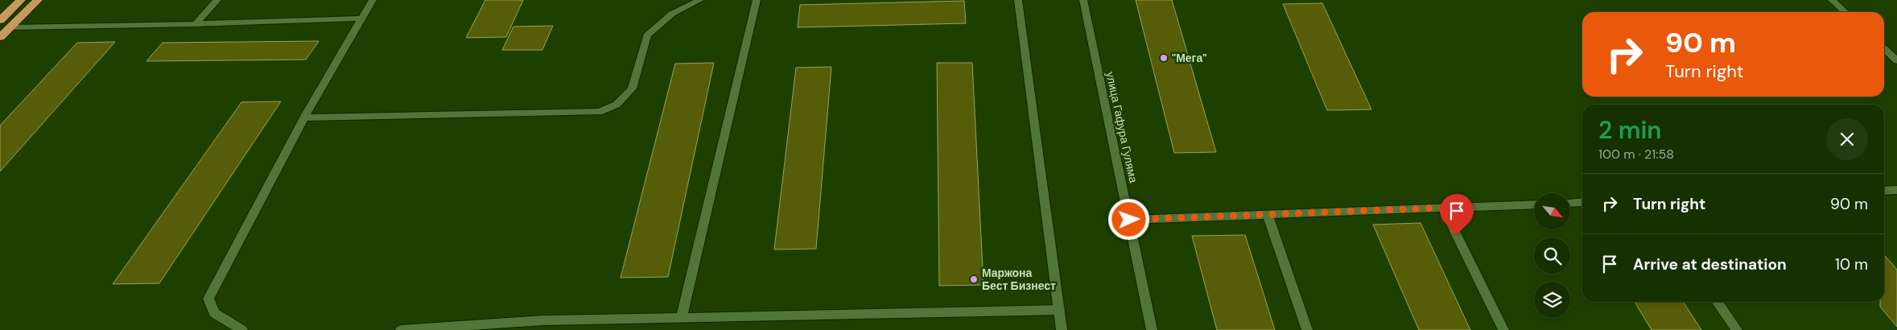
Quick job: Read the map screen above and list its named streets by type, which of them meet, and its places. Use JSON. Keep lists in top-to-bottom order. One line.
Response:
{"streets":{"street":["улица Гафура Гуляма"]},"places":["\"Мега\"","Маржона Бест Бизнест"],"north":"bottom right","page":{"turn":["90 m","Turn right"],"heading":["2 min","100 m · 21:58"],"list":[{"name":"Turn right","value":"90 m"},{"name":"Arrive at destination","value":"10 m"}]}}
